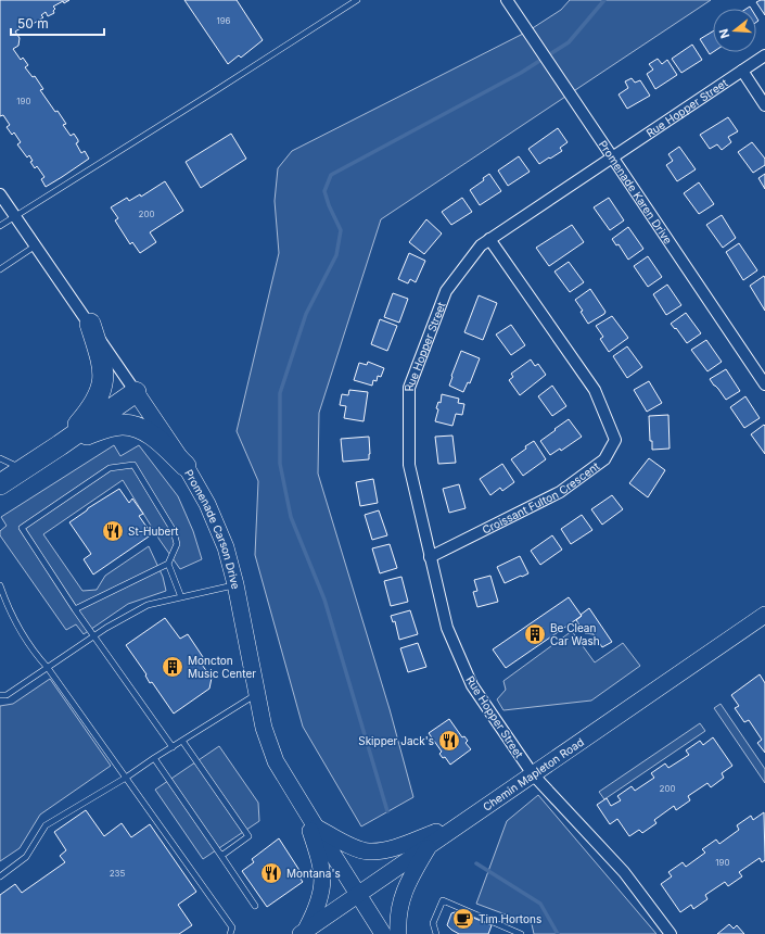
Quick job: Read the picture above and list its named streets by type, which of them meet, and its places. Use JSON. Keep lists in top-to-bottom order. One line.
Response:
{"streets":{"main road":["Promenade Carson Drive","Chemin Mapleton Road"],"street":["Rue Hopper Street","Promenade Karen Drive","Croissant Fulton Crescent"]},"crossings":[["Rue Hopper Street","Promenade Karen Drive"],["Rue Hopper Street","Croissant Fulton Crescent"],["Rue Hopper Street","Chemin Mapleton Road"],["Promenade Carson Drive","Chemin Mapleton Road"]],"places":{"restaurant":["St-Hubert","Skipper Jack's","Montana's"],"building":["Be Clean Car Wash","Moncton Music Center"],"cafe":["Tim Hortons"]},"house_numbers":["196","190","200","200","190","235"],"scale_bar":"50 m","north":"left"}
